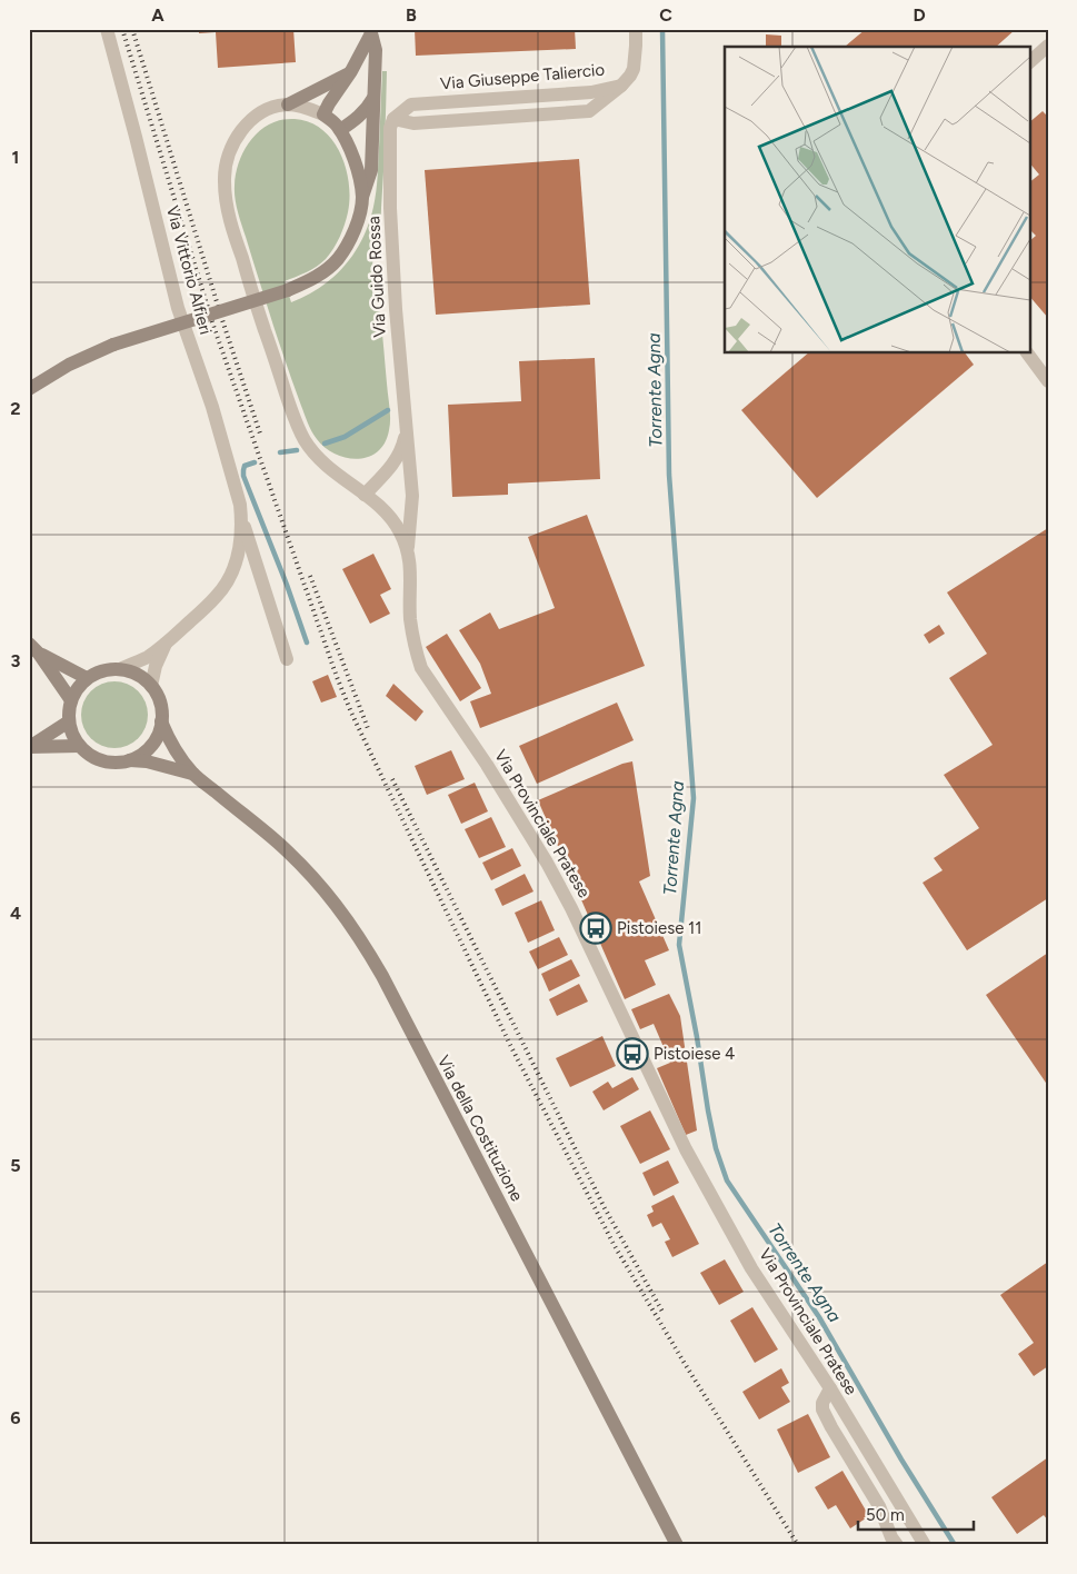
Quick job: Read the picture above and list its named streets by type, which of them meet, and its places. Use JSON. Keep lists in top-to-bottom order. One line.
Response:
{"streets":{"main road":["Via Guido Rossa","Via della Costituzione"],"street":["Via Giuseppe Taliercio","Via Vittorio Alfieri","Via Provinciale Pratese"]},"crossings":[["Via Giuseppe Taliercio","Via Guido Rossa"],["Via Guido Rossa","Via Provinciale Pratese"]],"water":["Torrente Agna"],"places":{"bus stop":["Pistoiese 11","Pistoiese 4"]},"scale_bar":"50 m","grid":{"columns":["A","B","C","D"],"rows":["1","2","3","4","5","6"]}}
